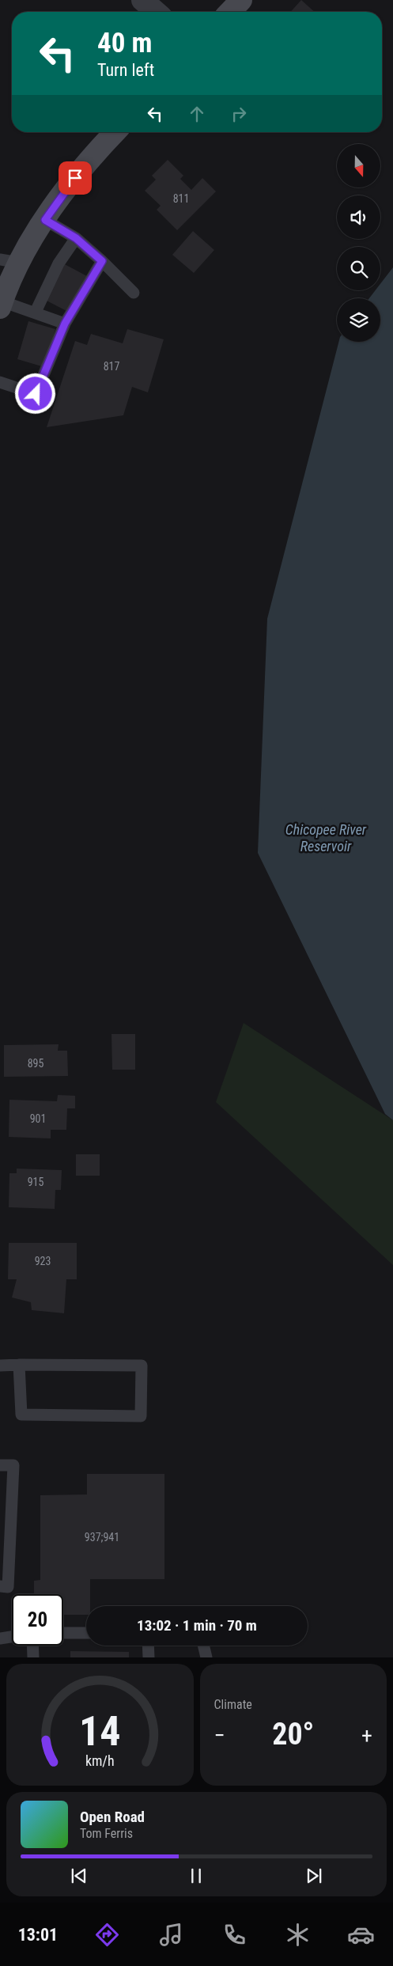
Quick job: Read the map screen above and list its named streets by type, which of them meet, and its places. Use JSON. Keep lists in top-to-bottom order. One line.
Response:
{"water":["Chicopee River Reservoir"],"house_numbers":["811","817","895","901","915","923","937;941"],"north":"bottom","page":{"turn":["40 m","Turn left"],"limit":"20","trip":"13:02 · 1 min · 70 m","tile":"Climate","heat":["−","20°","+"],"song":["Open Road","Tom Ferris"],"tabs":"13:01","gauge":["14","km/h"]}}
